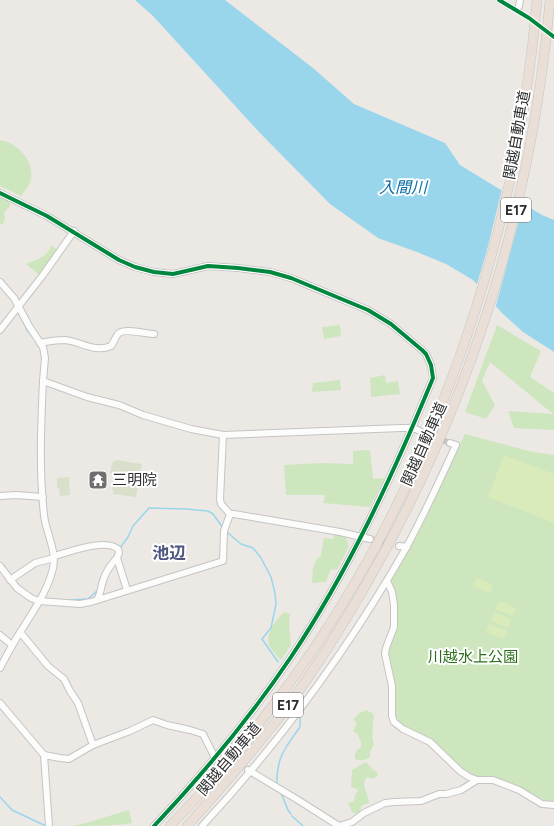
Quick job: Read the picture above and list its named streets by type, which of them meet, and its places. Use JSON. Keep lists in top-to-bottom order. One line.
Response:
{"streets":{"highway":["関越自動車道","E17"]},"districts":["池辺"],"water":["入間川"],"parks":["川越水上公園"],"places":{"temple":["三明院"]}}
